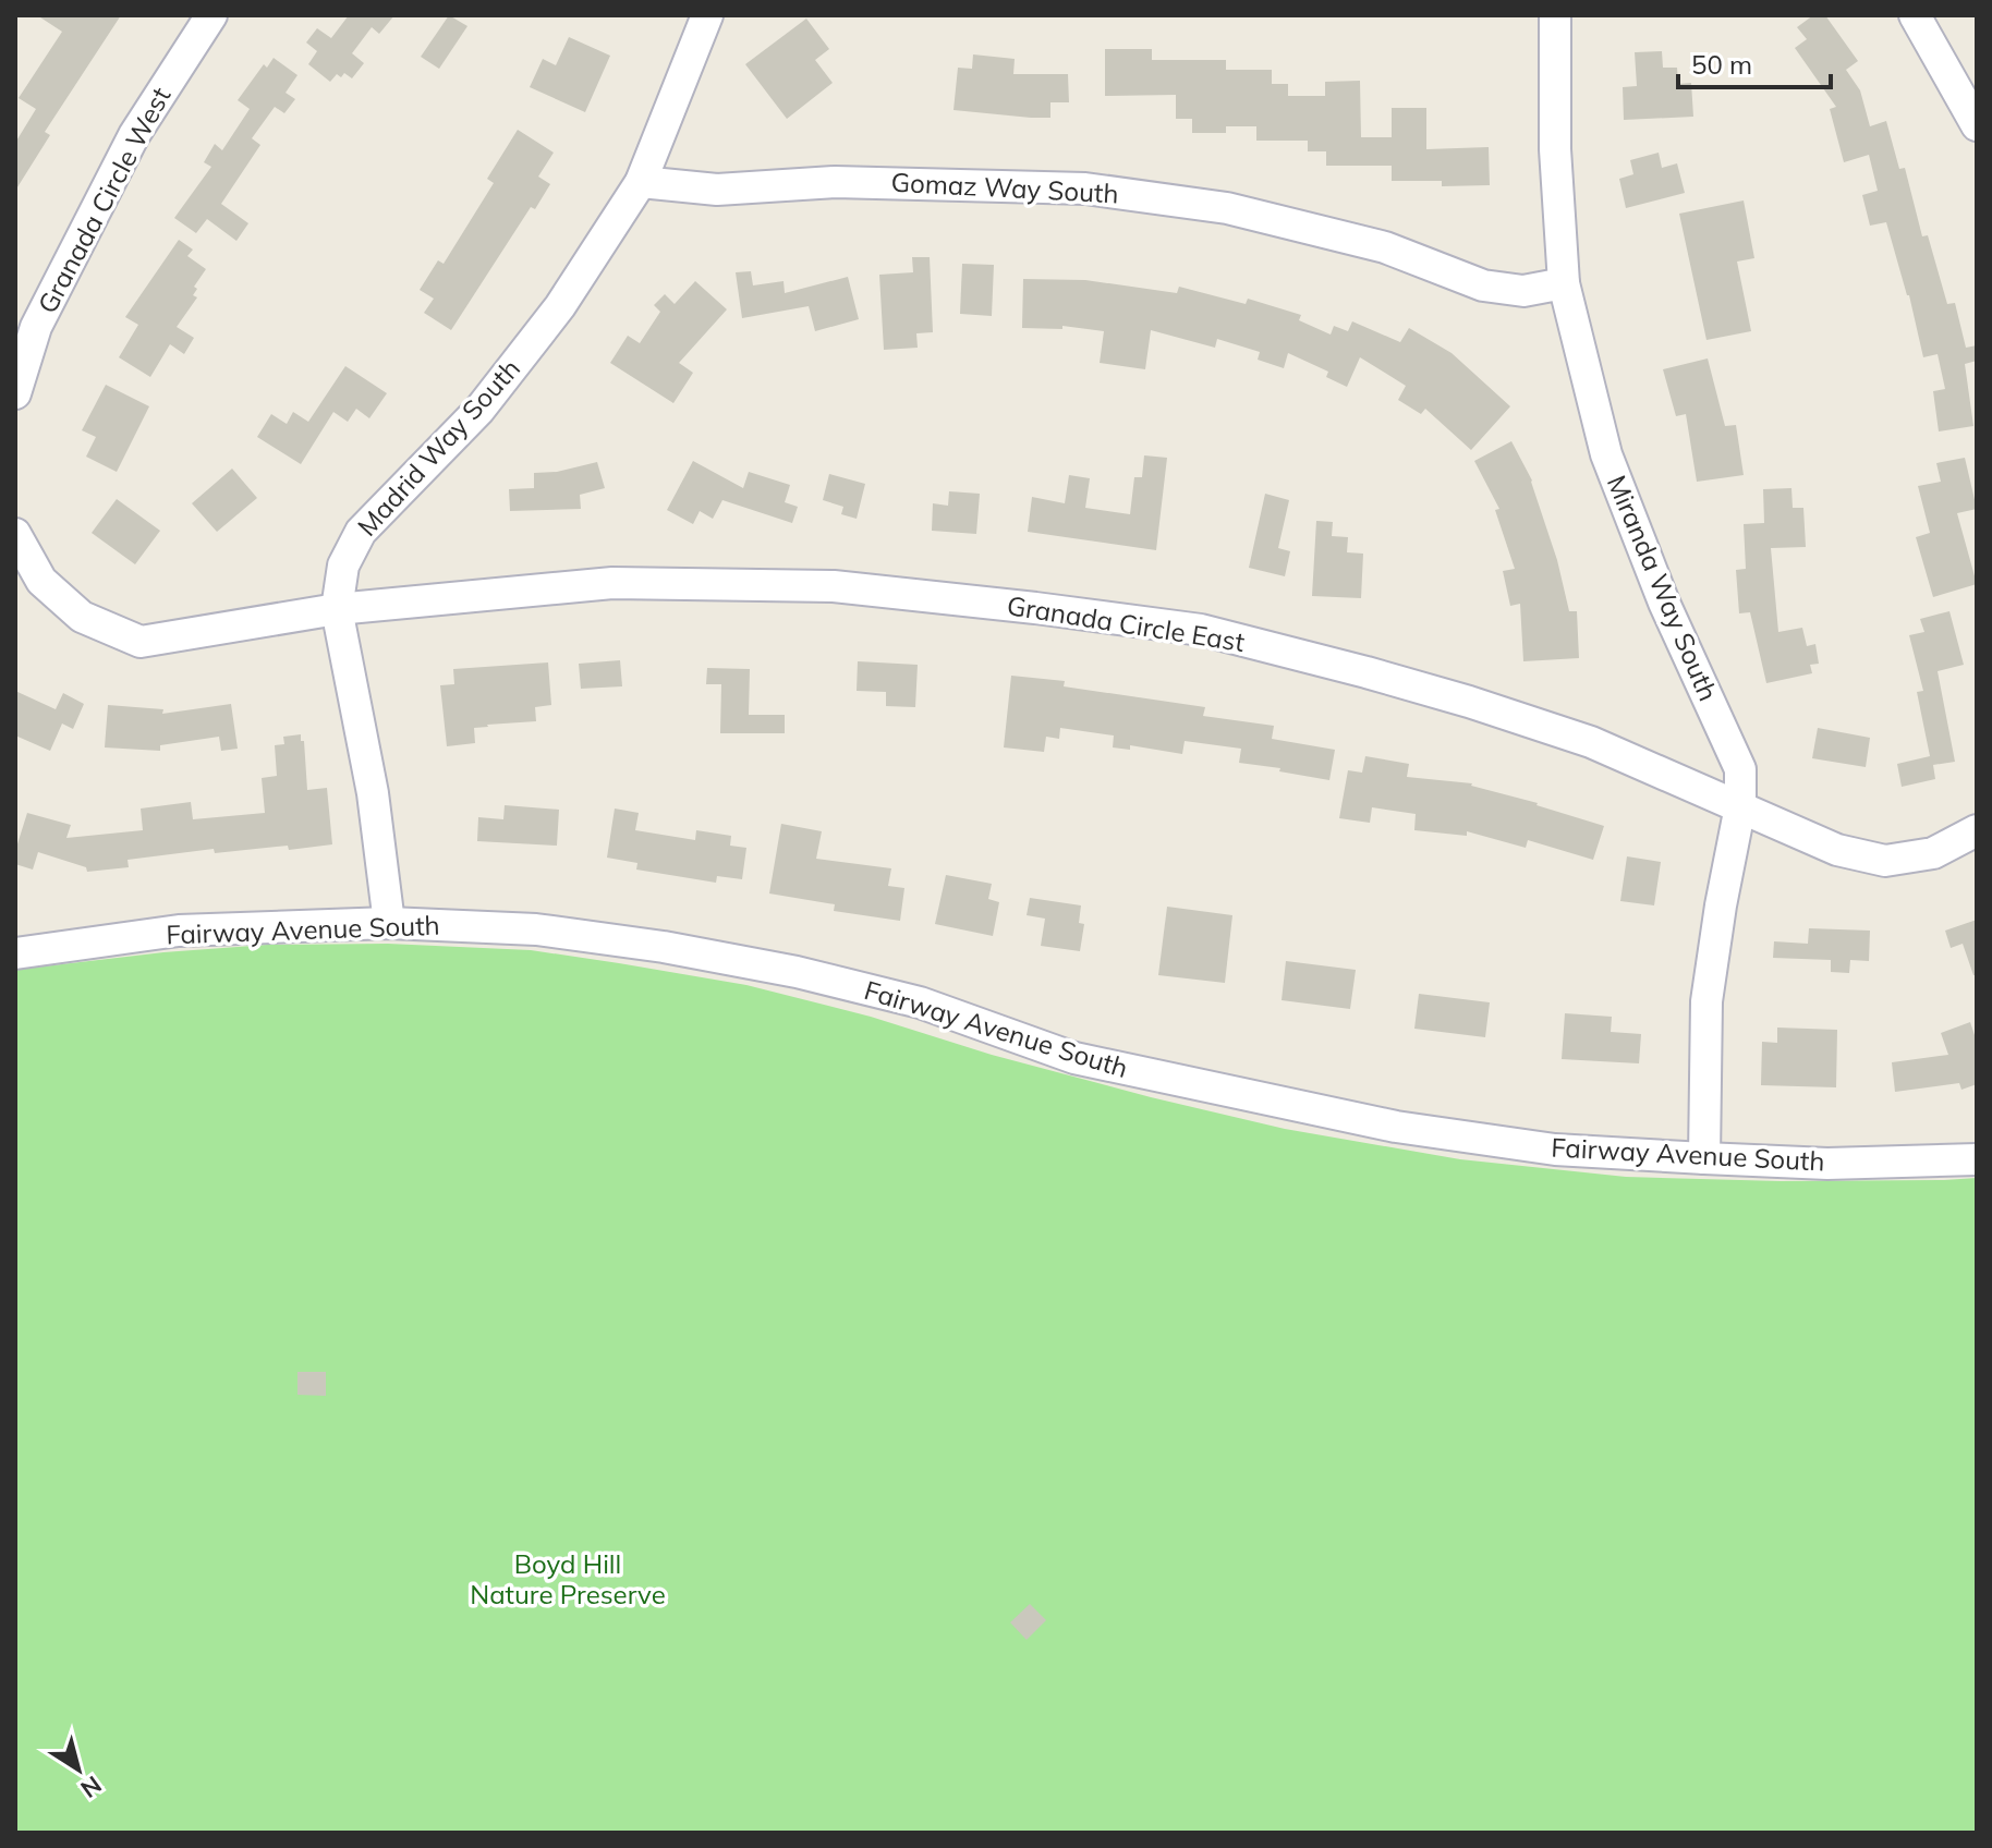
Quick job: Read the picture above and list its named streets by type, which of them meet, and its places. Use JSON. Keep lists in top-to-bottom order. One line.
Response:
{"streets":{"street":["Gomaz Way South","Granada Circle West","Madrid Way South","Miranda Way South","Granada Circle East","Fairway Avenue South"]},"crossings":[["Gomaz Way South","Madrid Way South"],["Gomaz Way South","Miranda Way South"],["Madrid Way South","Granada Circle East"],["Madrid Way South","Fairway Avenue South"],["Miranda Way South","Granada Circle East"],["Miranda Way South","Fairway Avenue South"]],"parks":["Boyd Hill Nature Preserve"],"scale_bar":"50 m","north":"bottom right"}
